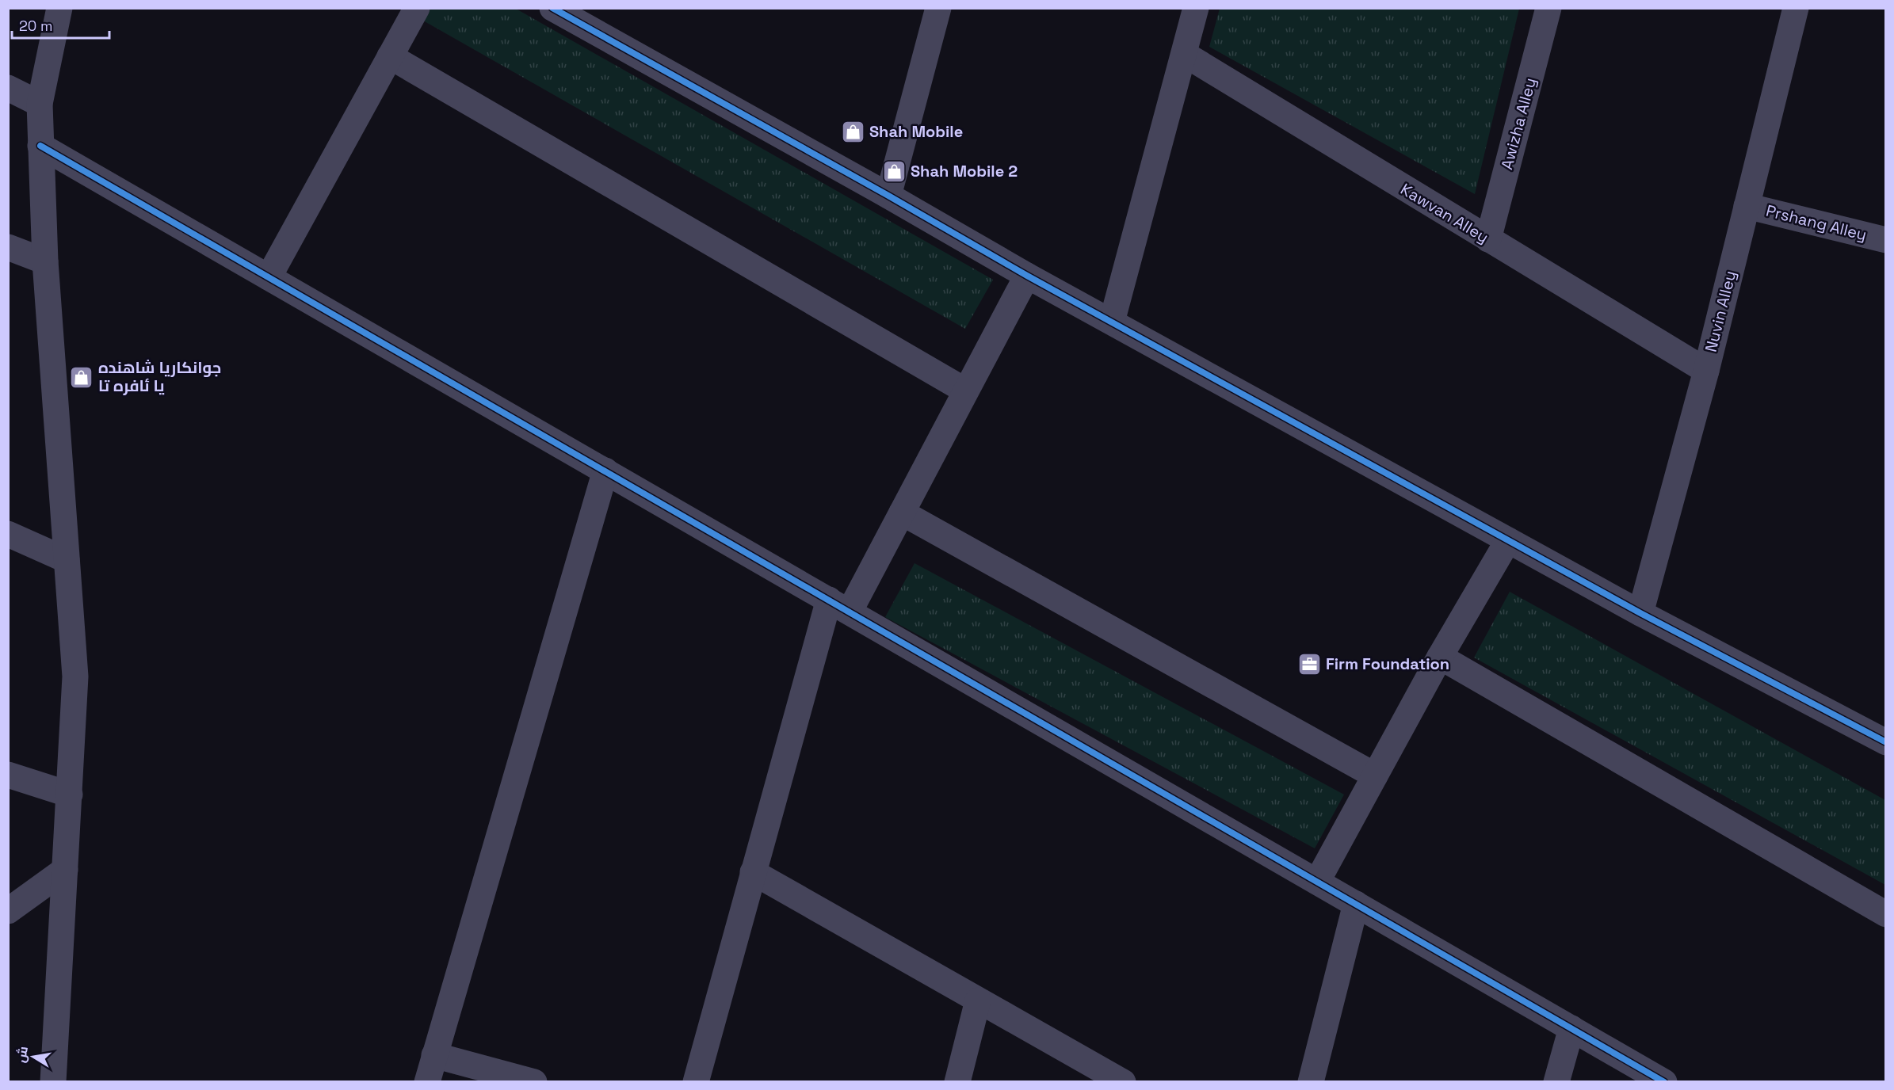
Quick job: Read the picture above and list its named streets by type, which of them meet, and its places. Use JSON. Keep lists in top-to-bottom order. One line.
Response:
{"streets":{"street":["Awizha Alley","Kawvan Alley","Prshang Alley","Nuvin Alley"]},"crossings":[["Awizha Alley","Kawvan Alley"],["Kawvan Alley","Nuvin Alley"],["Prshang Alley","Nuvin Alley"]],"places":{"shop":["Shah Mobile","Shah Mobile 2","جوانكاريا شاهنده يا ئافره تا"],"office":["Firm Foundation"]},"scale_bar":"20 m","north":"left"}
